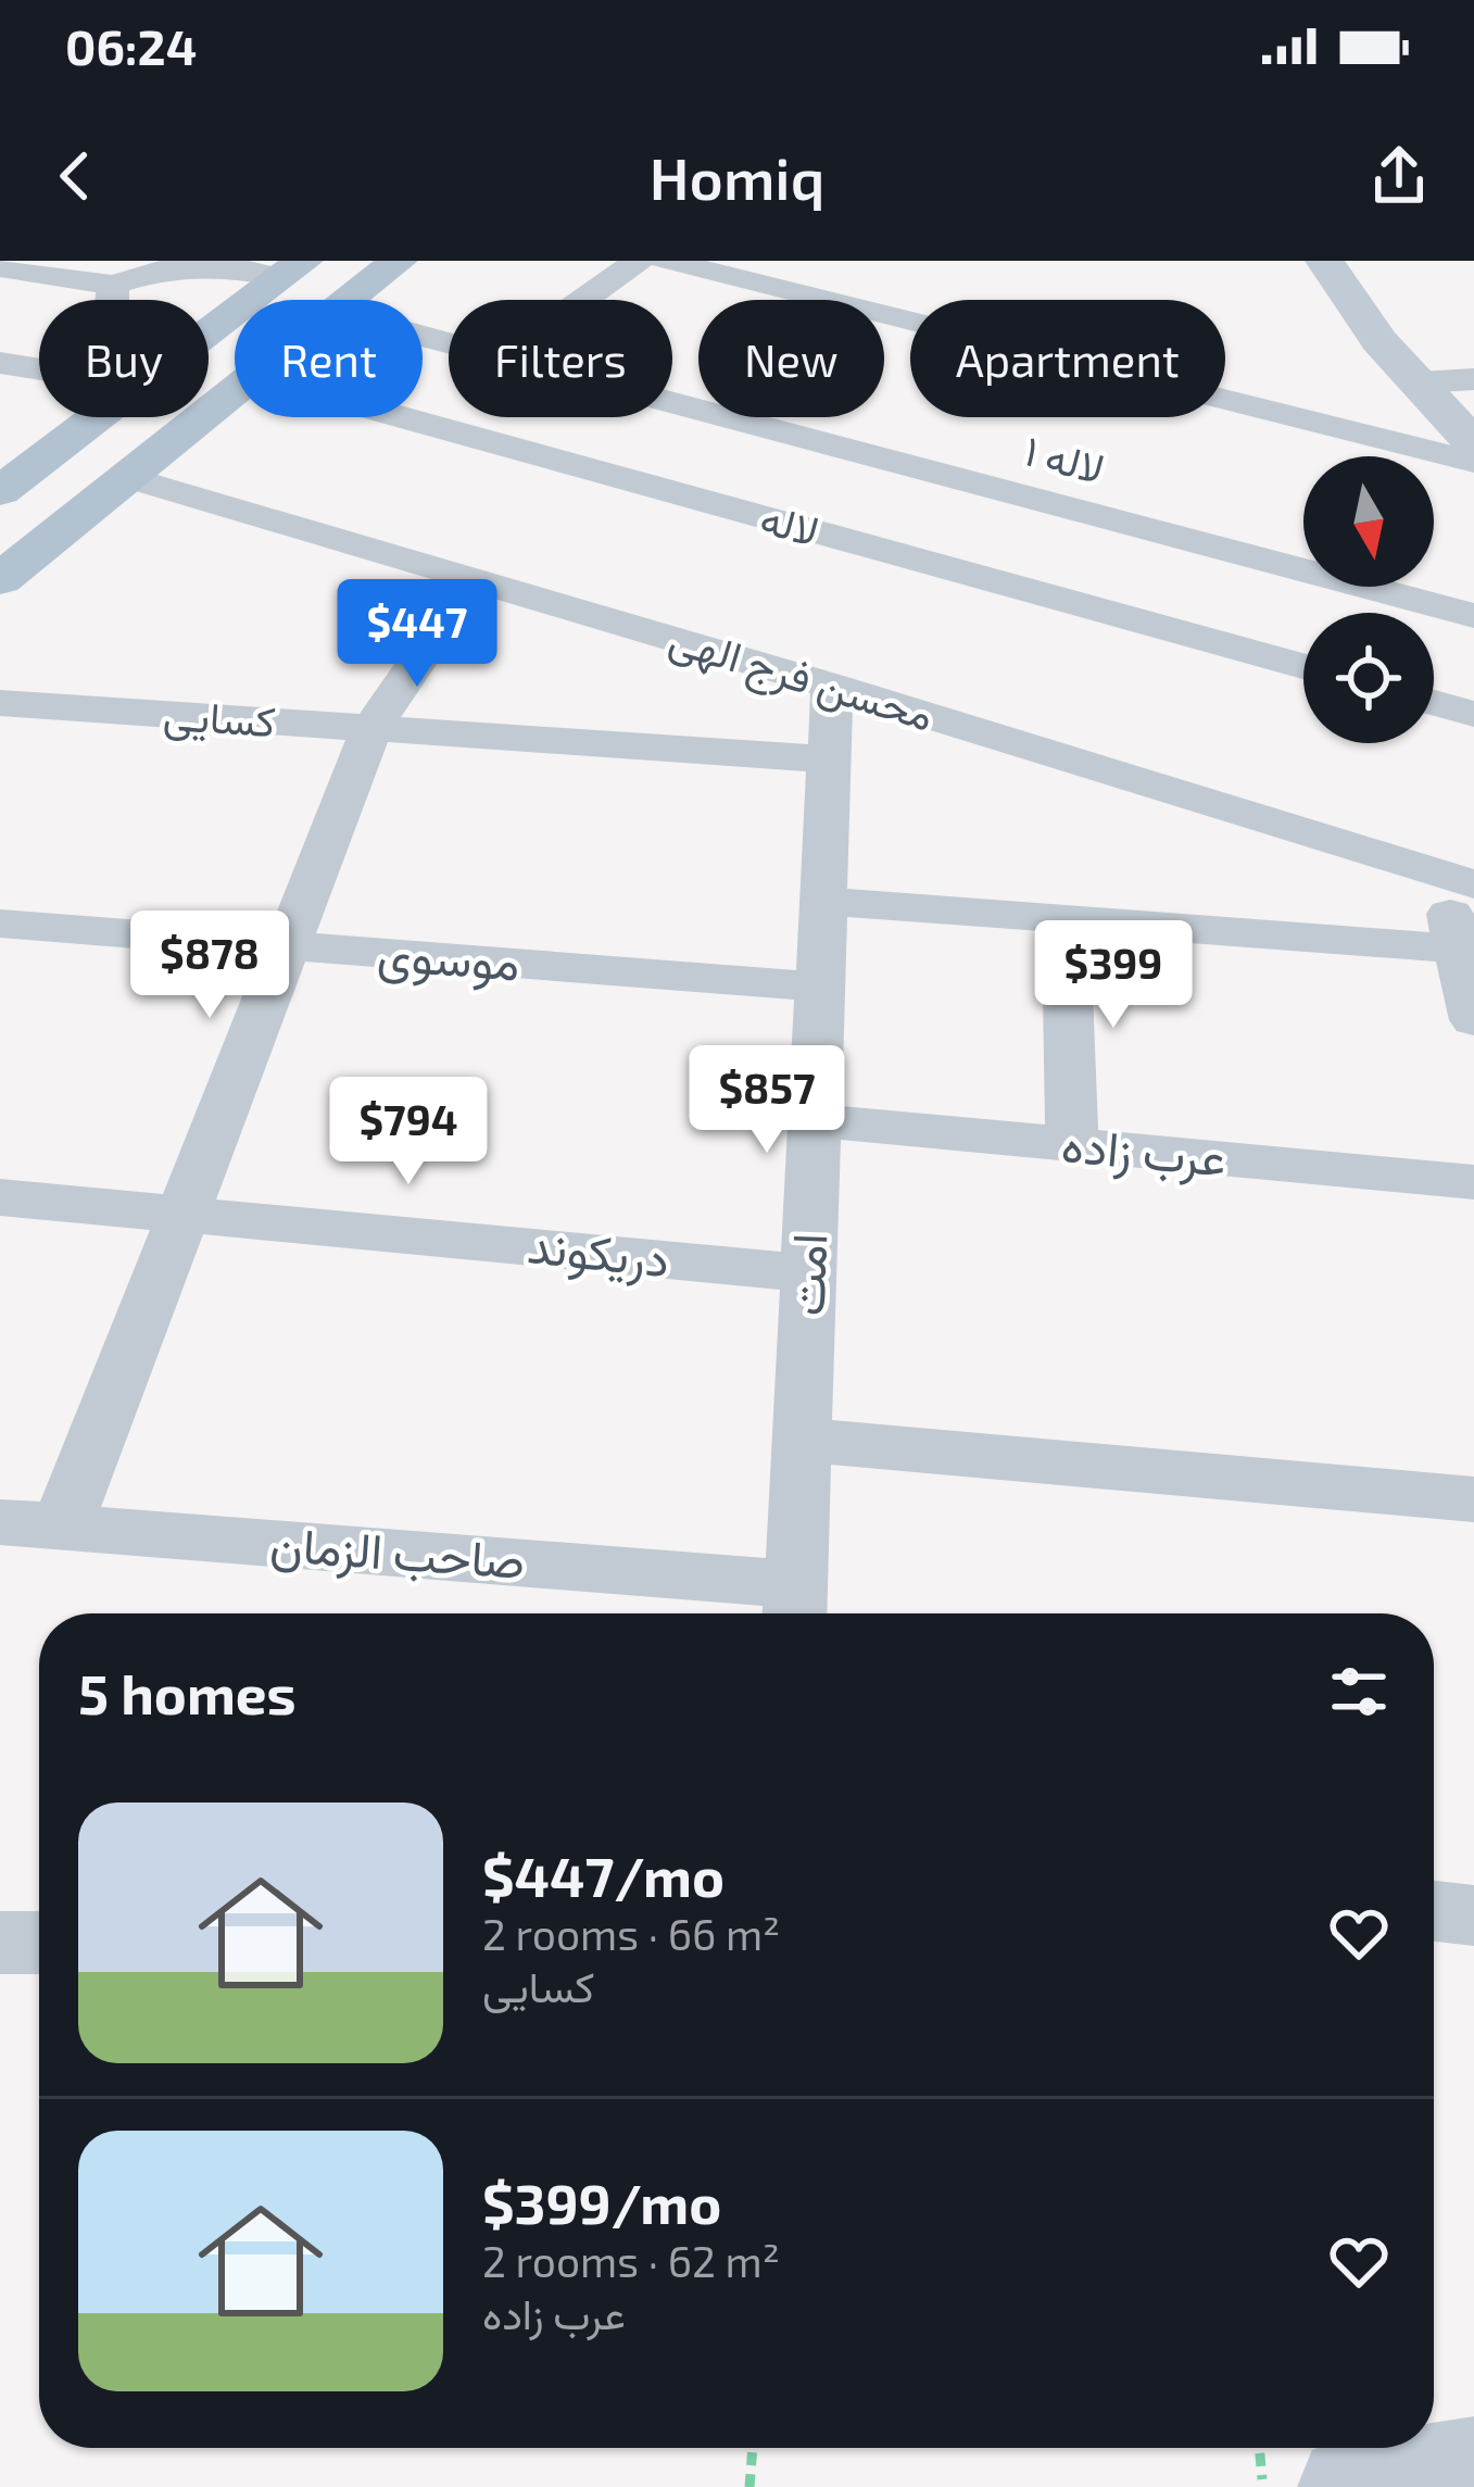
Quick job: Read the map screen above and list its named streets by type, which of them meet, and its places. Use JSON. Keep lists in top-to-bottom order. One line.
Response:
{"streets":{"street":["لاله ۱","لاله","محسن فرج الهی","کسایی","موسوی","عرب زاده","دریکوند","امت","صاحب الزمان"]},"crossings":[["محسن فرج الهی","امت"],["کسایی","امت"],["موسوی","امت"],["عرب زاده","امت"],["دریکوند","امت"],["امت","صاحب الزمان"]],"north":"bottom","page":{"status":"06:24","header":"Homiq","chip":["Buy","Rent","Filters","New","Apartment"],"price":["$447","$878","$399","$857","$794"],"heading":"5 homes","list":[{"name":"$447/mo","note":"2 rooms · 66 m² · کسایی"},{"name":"$399/mo","note":"2 rooms · 62 m² · عرب زاده"}]}}
